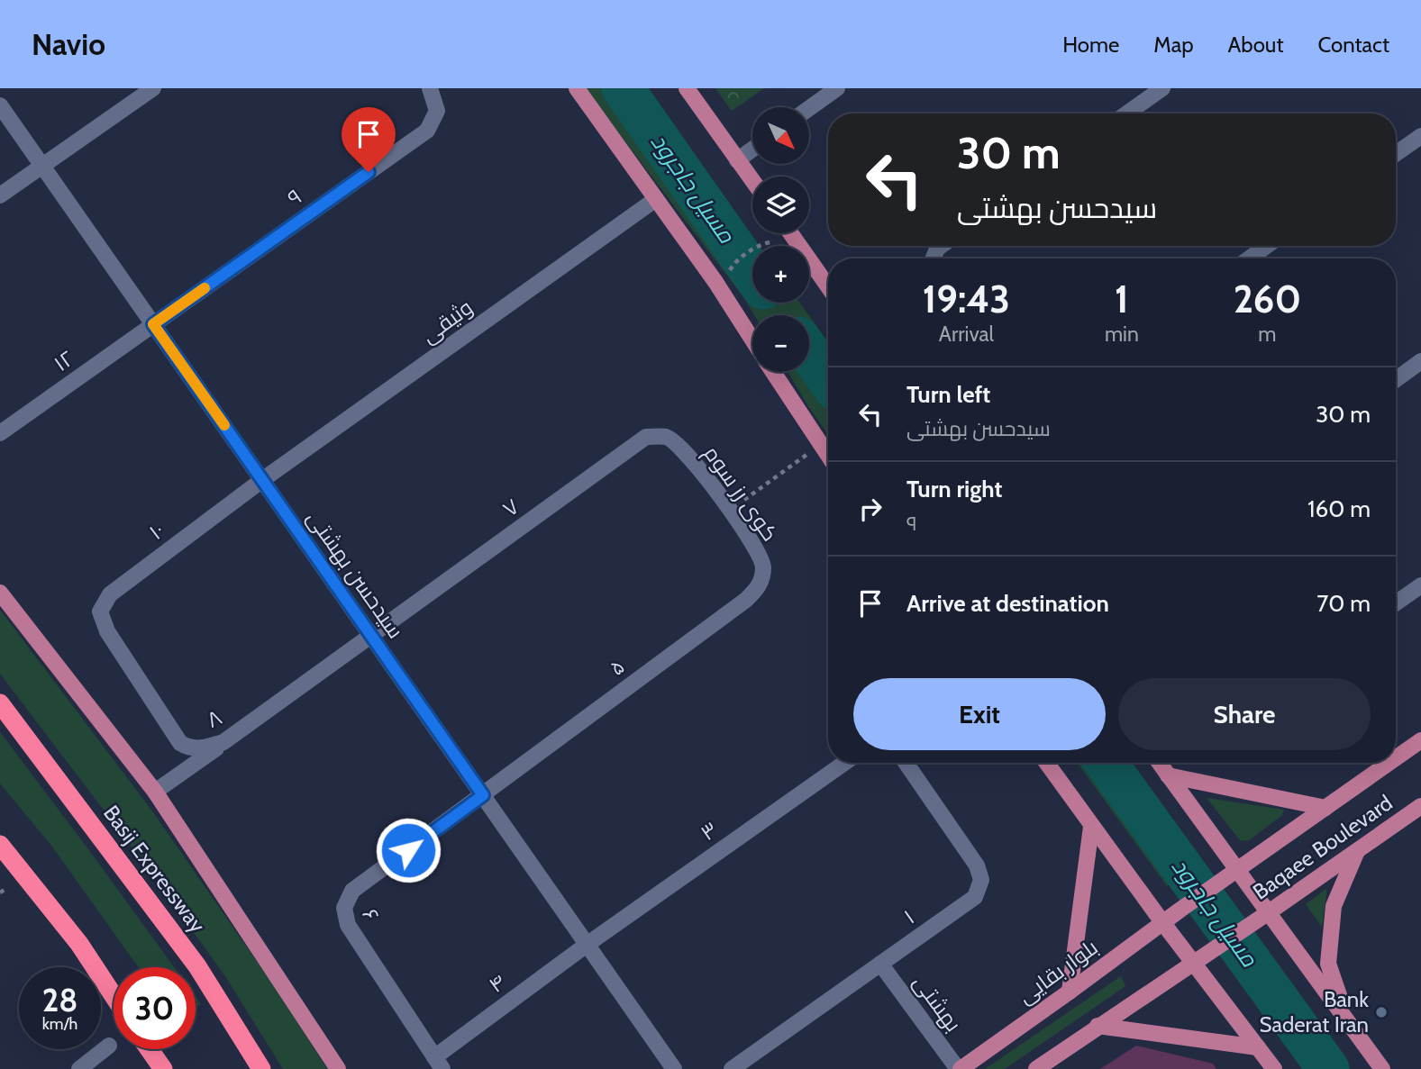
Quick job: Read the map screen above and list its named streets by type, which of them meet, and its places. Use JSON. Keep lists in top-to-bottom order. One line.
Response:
{"streets":{"highway":["Basij Expressway"],"main road":["Baqaee Boulevard","بلوار بقایی"],"street":["۹","وثیقی","۱۲","کوی رز سوم","۷","۱۰","سیدحسن بهشتی","۵","۸","۳","۶","۱","۴","بهشتی"]},"crossings":[["۹","۱۲"],["۹","سیدحسن بهشتی"],["وثیقی","۱۰"],["وثیقی","سیدحسن بهشتی"],["۱۲","سیدحسن بهشتی"],["کوی رز سوم","۷"],["کوی رز سوم","۵"],["۷","سیدحسن بهشتی"],["۷","۸"],["۱۰","سیدحسن بهشتی"],["۱۰","۸"],["سیدحسن بهشتی","۵"],["سیدحسن بهشتی","۸"],["سیدحسن بهشتی","۳"],["سیدحسن بهشتی","۶"],["سیدحسن بهشتی","۴"],["۵","۶"],["۳","۴"],["۶","۴"],["۱","بهشتی"],["بلوار بقایی","بهشتی"]],"water":["مسیل جاجرود"],"places":["Bank Saderat Iran"],"north":"bottom right","page":{"header":"Navio","nav":["Home","Map","About","Contact"],"map_buttons":["+","−"],"turn":["30 m","سیدحسن بهشتی"],"eta":["19:43","Arrival","1","min","260","m"],"list":[{"name":"Turn left","note":"سیدحسن بهشتی","value":"30 m"},{"name":"Turn right","note":"۹","value":"160 m"},{"name":"Arrive at destination","value":"70 m"}],"buttons":["Exit","Share"],"speed":"28 km/h","limit":"30"}}
